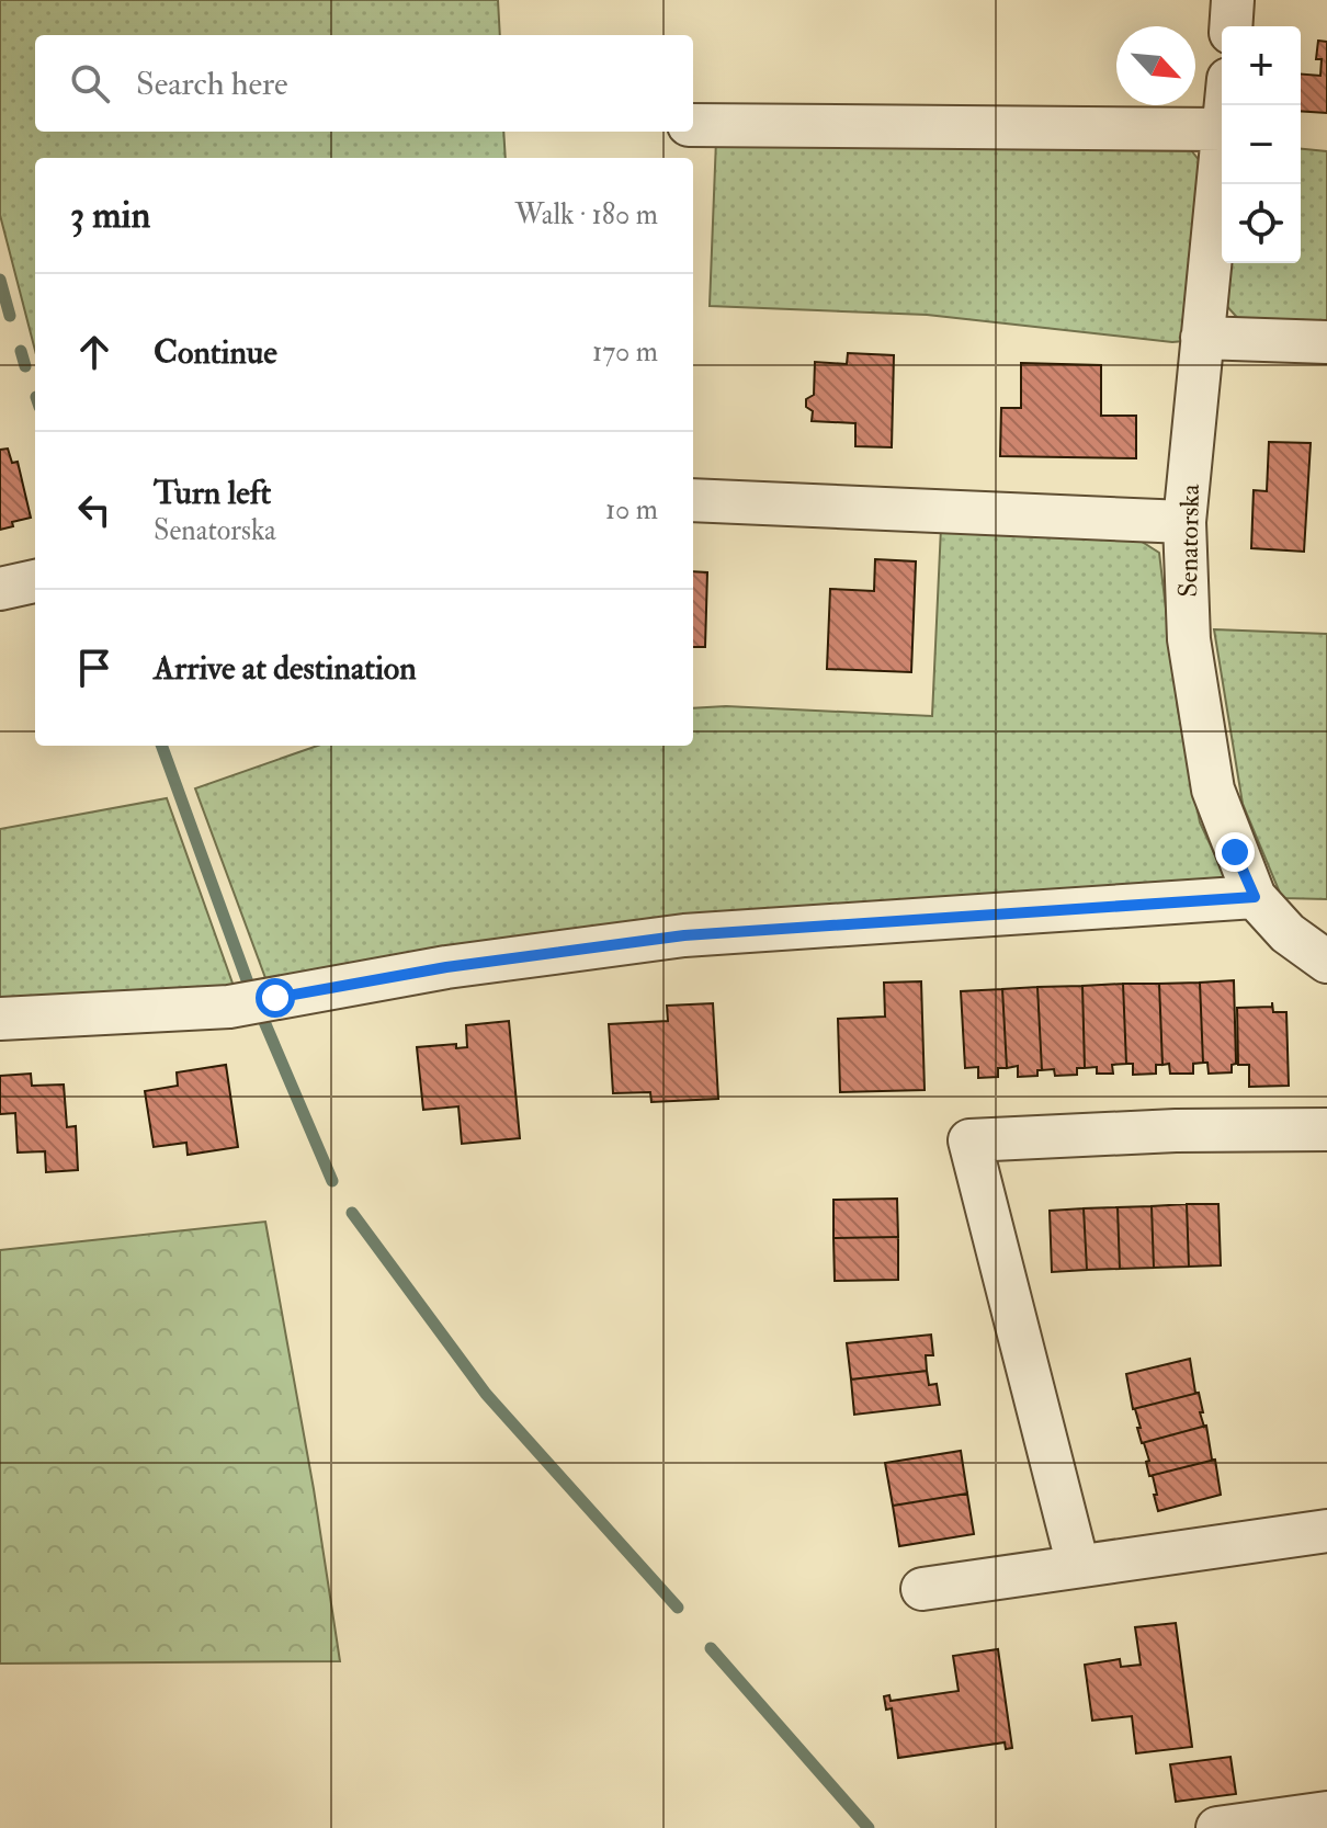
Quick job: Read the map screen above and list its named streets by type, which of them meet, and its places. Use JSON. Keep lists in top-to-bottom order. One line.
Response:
{"streets":{"street":["Senatorska"]},"north":"bottom right","page":{"map_buttons":["+","−"],"search":"Search here","heading":["3 min","Walk · 180 m"],"list":[["Continue","170 m"],["Turn left","Senatorska","10 m"],"Arrive at destination"]}}
